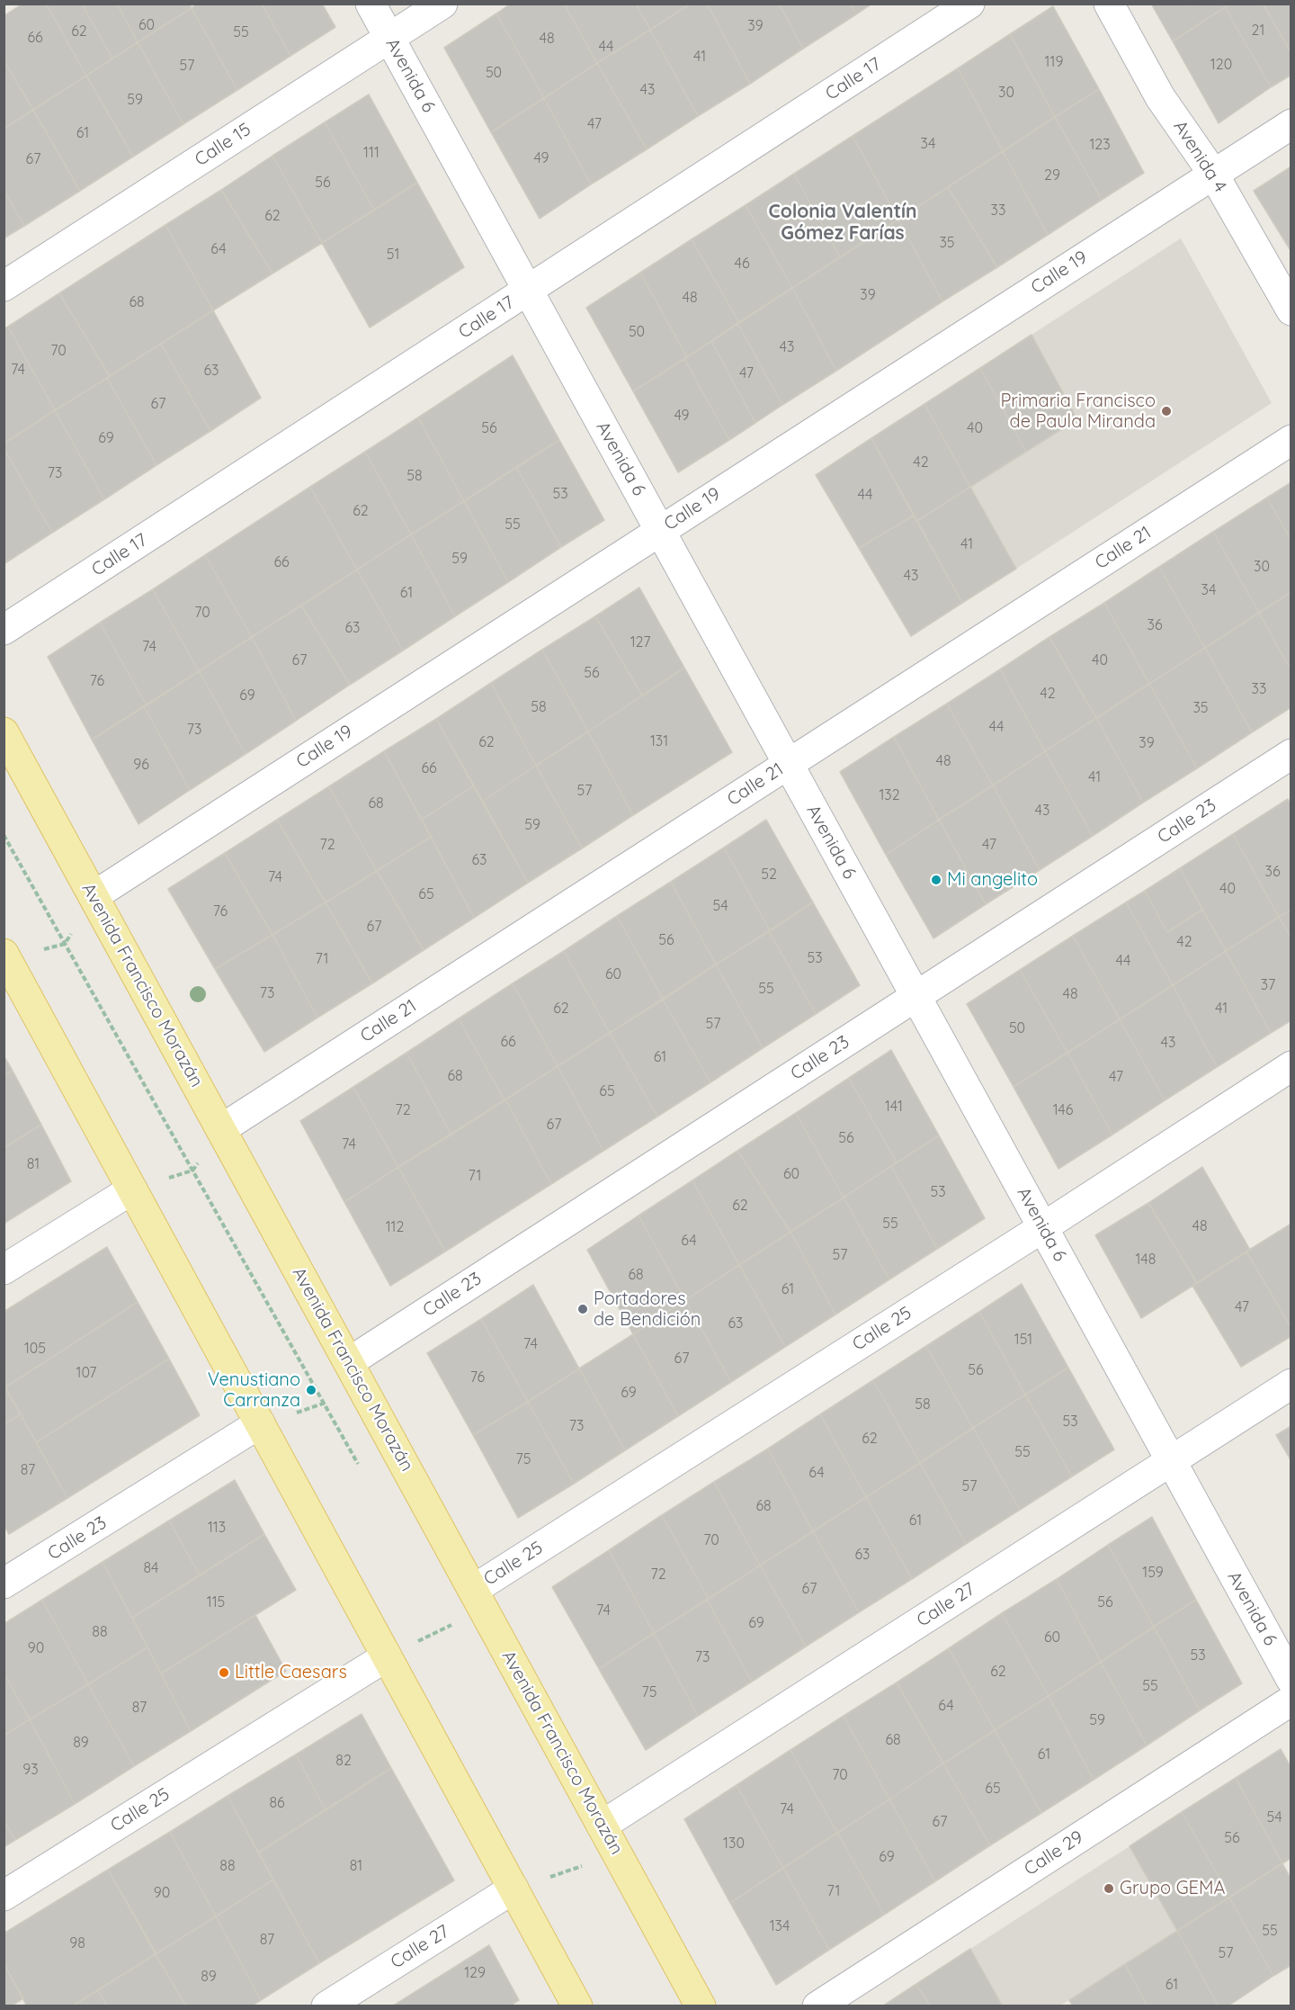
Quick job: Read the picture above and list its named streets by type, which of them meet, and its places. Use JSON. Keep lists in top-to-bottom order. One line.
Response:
{"streets":{"main road":["Avenida Francisco Morazán"],"street":["Avenida 6","Calle 17","Calle 15","Avenida 4","Calle 19","Calle 21","Calle 23","Calle 25","Calle 27","Calle 29"]},"crossings":[["Avenida 6","Calle 17"],["Avenida 6","Calle 15"],["Avenida 6","Calle 19"],["Avenida 6","Calle 21"],["Avenida 6","Calle 23"],["Avenida 6","Calle 25"],["Avenida 6","Calle 27"],["Avenida 4","Calle 19"],["Calle 19","Avenida Francisco Morazán"],["Calle 21","Avenida Francisco Morazán"],["Calle 23","Avenida Francisco Morazán"],["Avenida Francisco Morazán","Calle 25"],["Avenida Francisco Morazán","Calle 27"]],"districts":["Colonia Valentín Gómez Farías"],"places":["Primaria Francisco de Paula Miranda","Mi angelito","Portadores de Bendición","Venustiano Carranza","Little Caesars","Grupo GEMA"],"house_numbers":["60","39","21","62","55","66","48","44","41","119","120","57","50","43","30","59","47","61","34","123","111","49","67","29","56","33","62","35","64","51","46","39","48","68","50","43","70","74","63","47","67","49","56","40","69","42","73","58","53","44","62","55","41","59","66","30","43","34","61","70","36","63","127","74","67","40","56","76","33","42","69","58","35","44","73","131","62","39","48","96","66","41","57","132","68","43","59","72","47","63","36","52","74","40","65","54","76","67","56","42","53","71","44","60","37","55","73","48","62","41","57","50","66","43","61","68","47","65","141","72","146","67","56","74","81","60","71","53","62","55","48","112","64","57","148","68","61","47","63","151","74","105","67","56","107","76","69","58","53","73","62","55","75","87","64","57","68","61","113","70","63","84","159","72","67","115","56","74","69","88","60","90","53","73","62","55","75","64","87","59","68","89","61","82","93","70","65","86","74","54","67","56","130","69","88","81","71","90","134","55","87","98","57","129","89","61"]}
